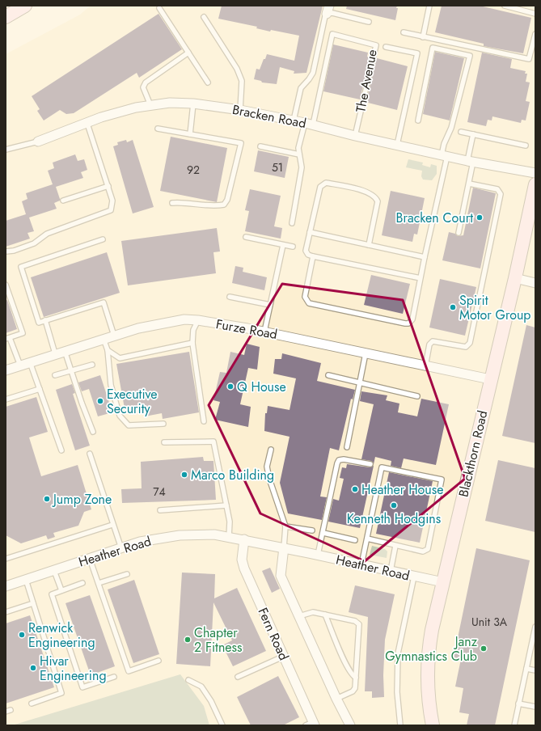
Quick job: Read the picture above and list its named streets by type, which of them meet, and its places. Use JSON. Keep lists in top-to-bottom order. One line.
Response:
{"streets":{"street":["Bracken Road","Furze Road","Blackthorn Road","Heather Road","Fern Road"],"lane":["The Avenue"]},"crossings":[["The Avenue","Bracken Road"],["Furze Road","Blackthorn Road"],["Blackthorn Road","Heather Road"],["Heather Road","Fern Road"]],"places":["Bracken Court","Spirit Motor Group","Q House","Executive Security","Marco Building","Heather House","Jump Zone","Kenneth Hodgins","Renwick Engineering","Chapter 2 Fitness","Janz Gymnastics Club","Hivar Engineering"],"house_numbers":["51","92","74","Unit 3A"]}
